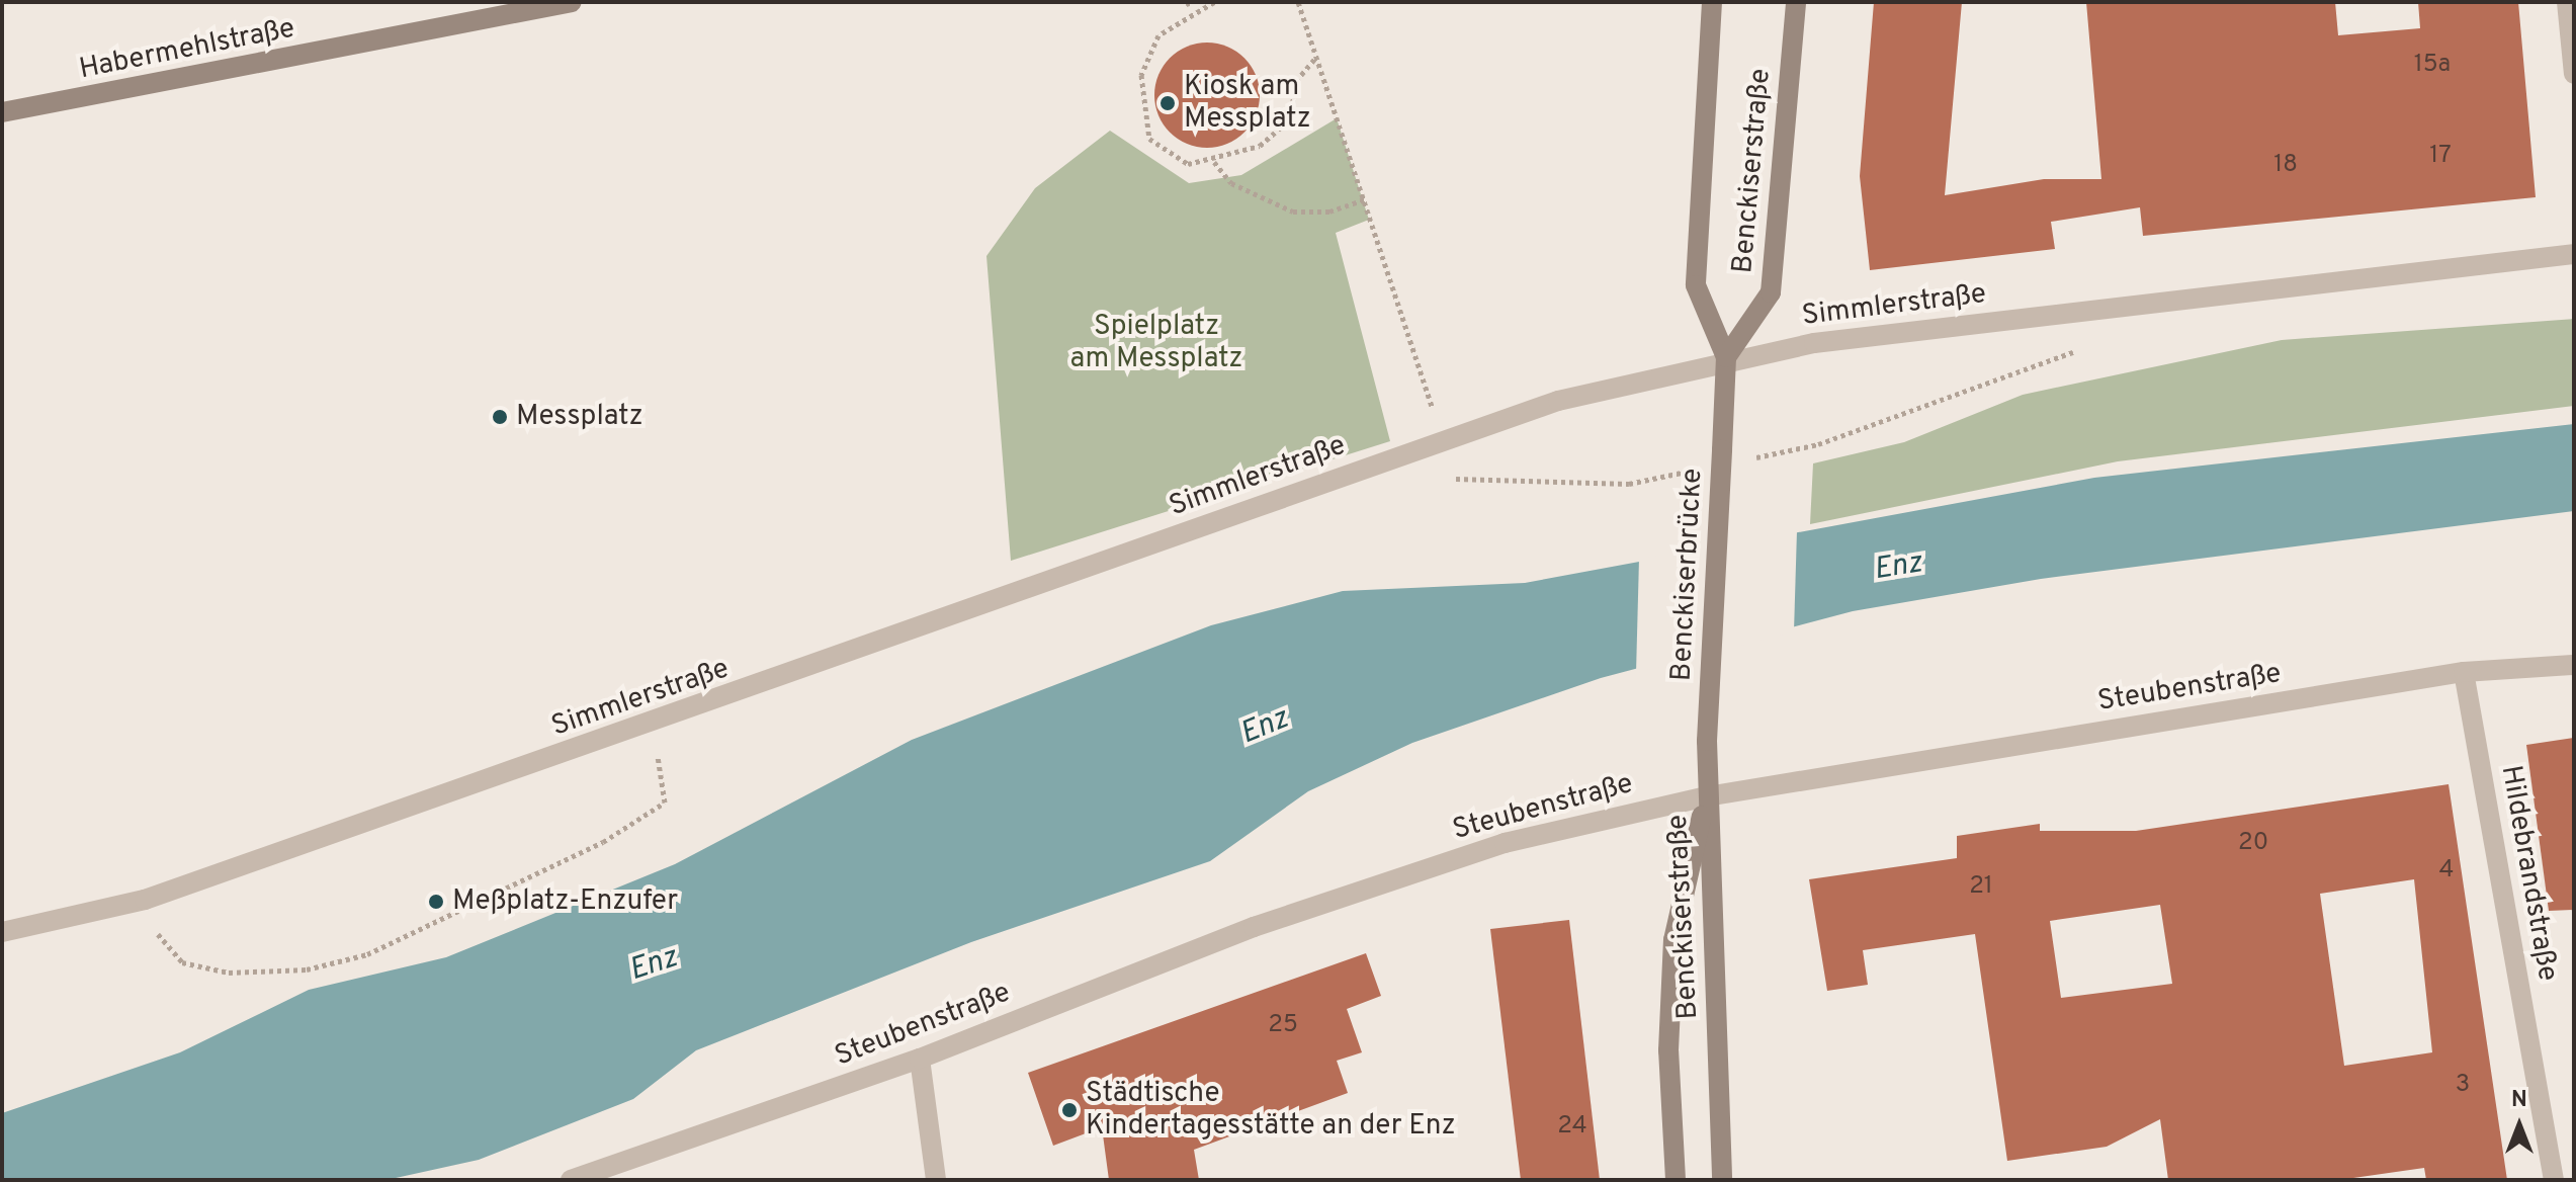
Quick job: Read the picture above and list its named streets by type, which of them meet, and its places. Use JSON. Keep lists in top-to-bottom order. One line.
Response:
{"streets":{"street":["Habermehlstraße","Benckiserstraße","Simmlerstraße","Benckiserbrücke","Steubenstraße","Hildebrandstraße"]},"crossings":[["Benckiserstraße","Simmlerstraße"],["Benckiserstraße","Benckiserbrücke"],["Benckiserstraße","Steubenstraße"],["Simmlerstraße","Benckiserbrücke"],["Benckiserbrücke","Steubenstraße"],["Steubenstraße","Hildebrandstraße"]],"water":["Enz"],"parks":["Spielplatz am Messplatz"],"places":["Kiosk am Messplatz","Messplatz","Meßplatz-Enzufer","Städtische Kindertagesstätte an der Enz"],"house_numbers":["15a","17","18","20","4","21","25","3","24"],"north":"top"}
